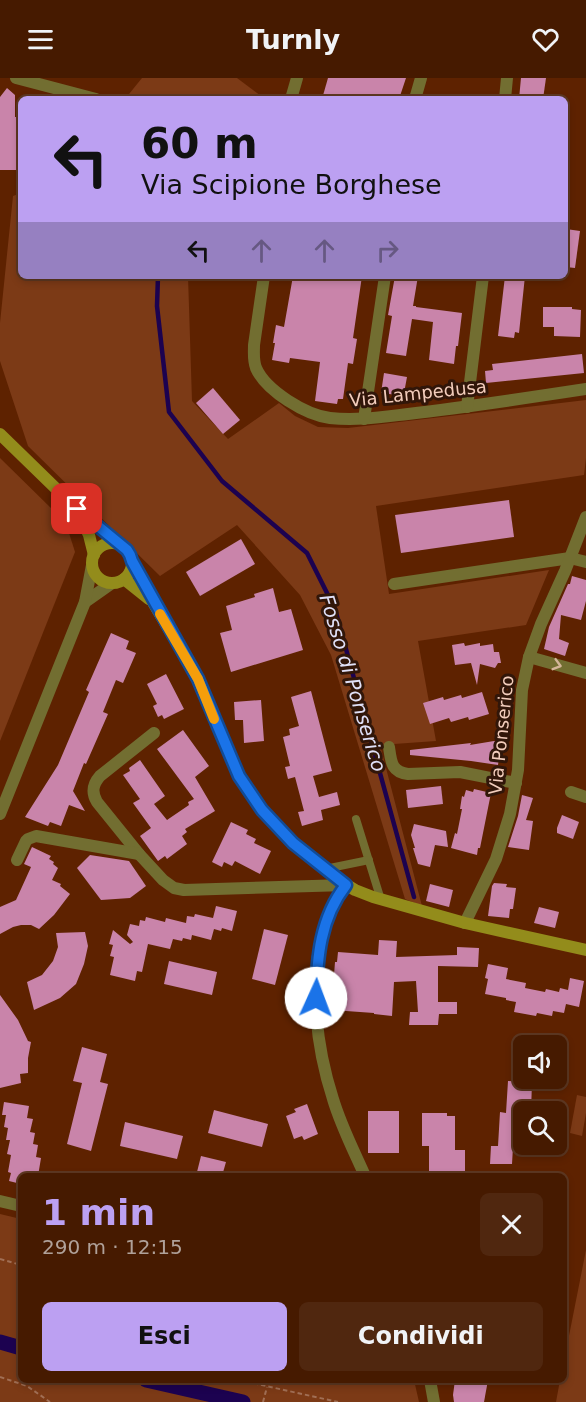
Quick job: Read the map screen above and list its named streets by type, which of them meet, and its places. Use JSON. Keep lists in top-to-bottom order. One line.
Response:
{"streets":{"street":["Via Lampedusa","Via Ponserico"]},"water":["Fosso di Ponserico"],"page":{"header":"Turnly","turn":["60 m","Via Scipione Borghese"],"heading":["1 min","290 m · 12:15"],"buttons":["Esci","Condividi"]}}
